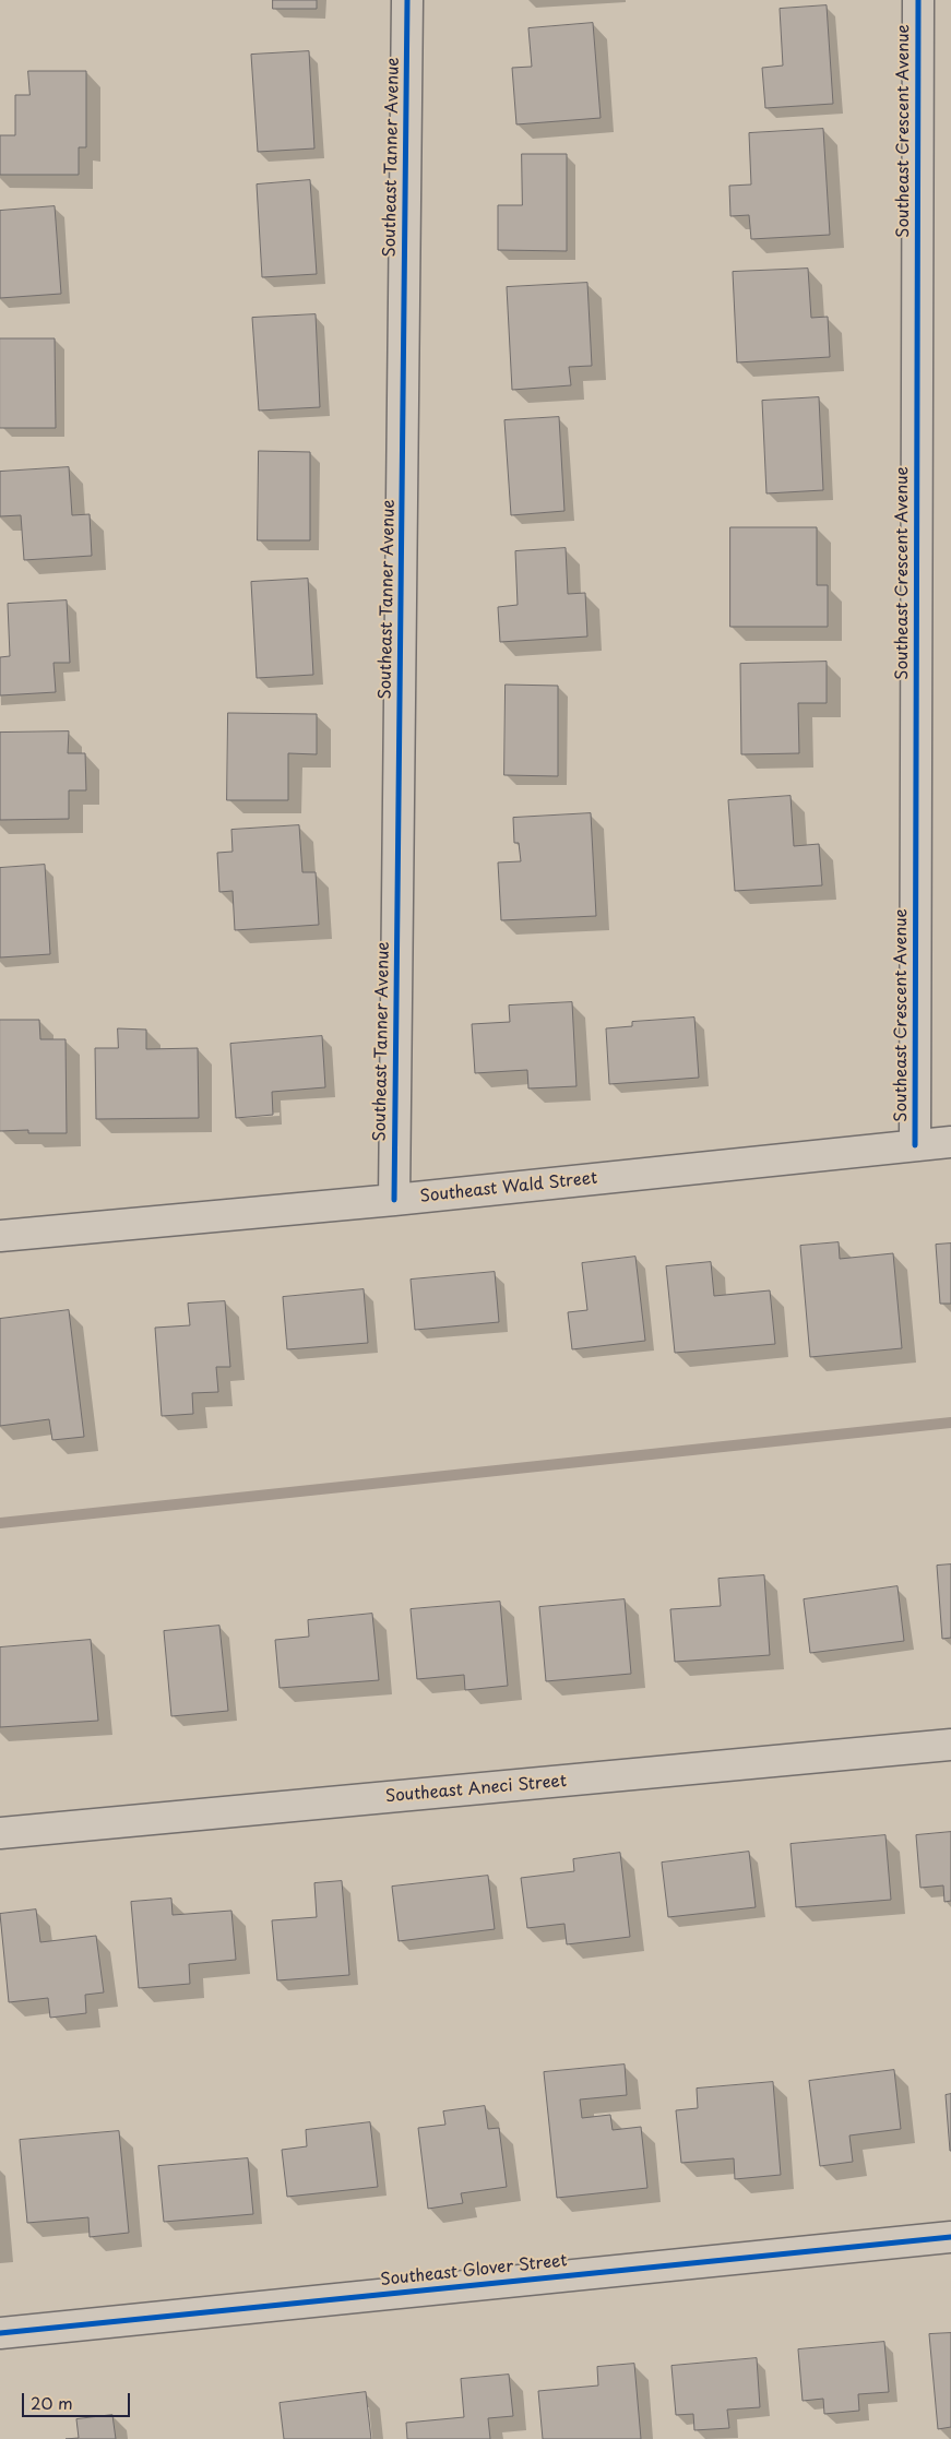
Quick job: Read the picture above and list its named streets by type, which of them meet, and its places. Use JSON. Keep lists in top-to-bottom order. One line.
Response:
{"streets":{"street":["Southeast Crescent Avenue","Southeast Tanner Avenue","Southeast Wald Street","Southeast Aneci Street","Southeast Glover Street"]},"crossings":[["Southeast Crescent Avenue","Southeast Wald Street"],["Southeast Tanner Avenue","Southeast Wald Street"]],"scale_bar":"20 m"}
